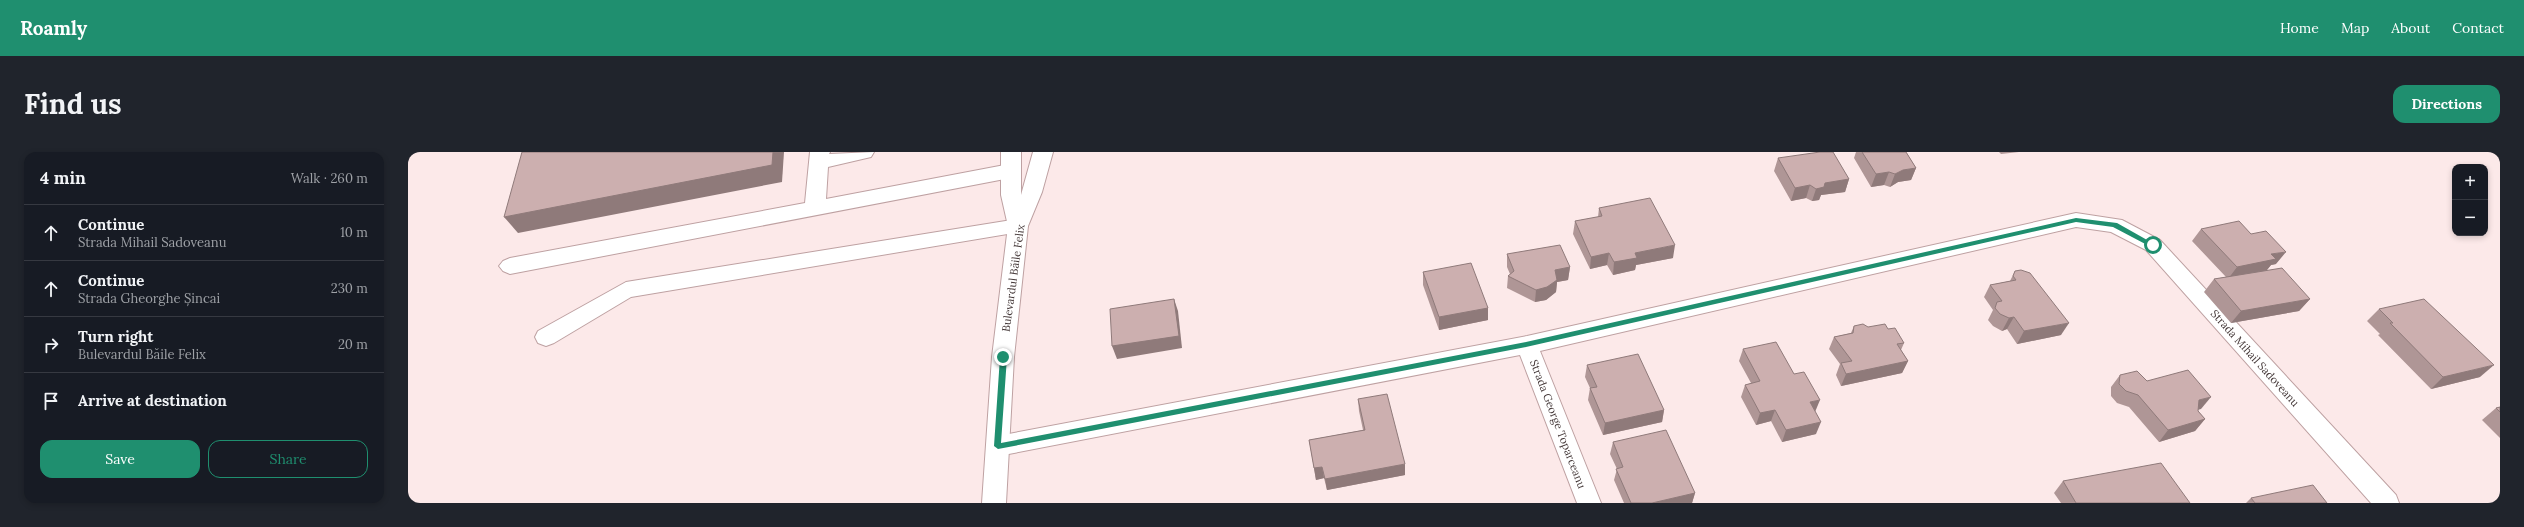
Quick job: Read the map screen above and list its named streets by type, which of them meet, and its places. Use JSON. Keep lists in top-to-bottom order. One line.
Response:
{"streets":{"street":["Bulevardul Băile Felix","Strada Mihail Sadoveanu","Strada George Toparceanu"]},"crossings":[["Bulevardul Băile Felix","Strada Mihail Sadoveanu"],["Strada Mihail Sadoveanu","Strada George Toparceanu"]],"page":{"header":"Roamly","nav":["Home","Map","About","Contact"],"buttons":["Directions",["Save","Share"]],"title":"Find us","heading":["4 min","Walk · 260 m"],"map_buttons":["+","−"],"list":[["Continue","Strada Mihail Sadoveanu","10 m"],["Continue","Strada Gheorghe Șincai","230 m"],["Turn right","Bulevardul Băile Felix","20 m"],"Arrive at destination"]}}
